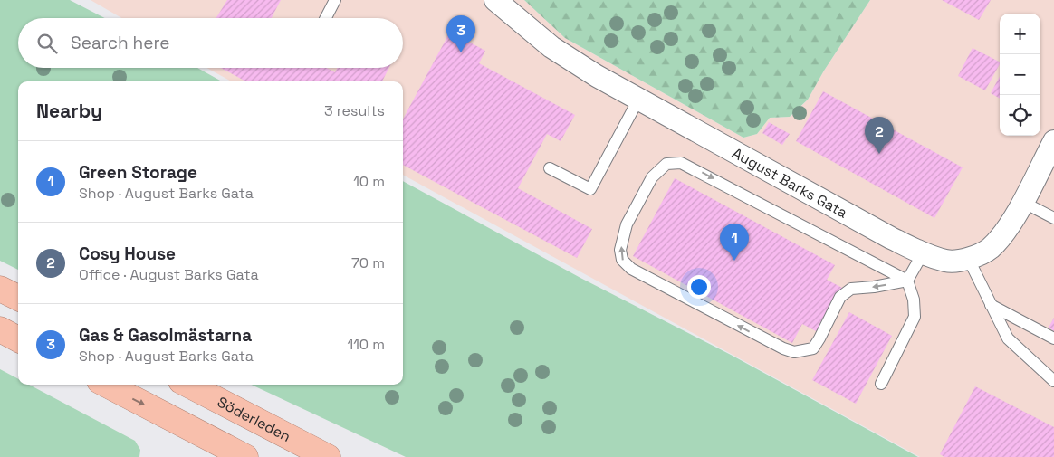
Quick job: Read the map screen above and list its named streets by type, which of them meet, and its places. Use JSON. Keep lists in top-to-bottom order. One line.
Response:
{"streets":{"highway":["Söderleden"],"street":["August Barks Gata"]},"page":{"map_buttons":["+","−"],"pins":["3","2","1"],"search":"Search here","heading":["Nearby","3 results"],"list":[{"mark":"1","name":"Green Storage","note":"Shop · August Barks Gata","value":"10 m"},{"mark":"2","name":"Cosy House","note":"Office · August Barks Gata","value":"70 m"},{"mark":"3","name":"Gas & Gasolmästarna","note":"Shop · August Barks Gata","value":"110 m"}]}}
